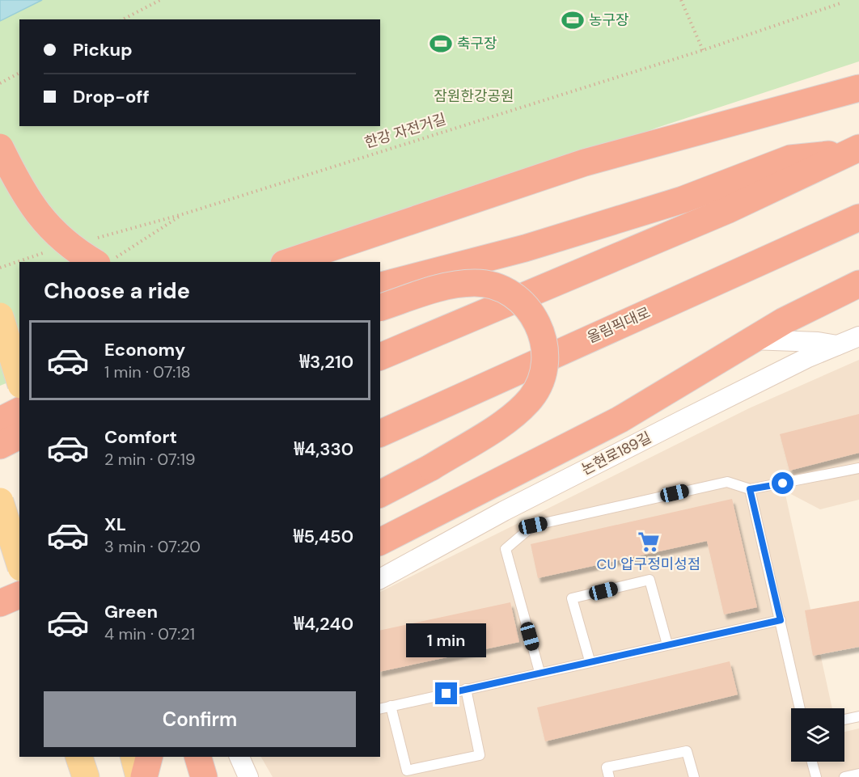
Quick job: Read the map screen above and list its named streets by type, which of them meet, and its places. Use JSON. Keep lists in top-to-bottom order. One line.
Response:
{"streets":{"highway":["올림픽대로"],"street":["논현로189길"],"path":["한강 자전거길"]},"parks":["잠원한강공원"],"places":{"sports":["농구장","축구장"],"supermarket":["CU 압구정미성점"]},"page":{"banner":["Pickup","Drop-off"],"heading":"Choose a ride","list":[{"name":"Economy","note":"1 min · 07:18","value":"₩3,210"},{"name":"Comfort","note":"2 min · 07:19","value":"₩4,330"},{"name":"XL","note":"3 min · 07:20","value":"₩5,450"},{"name":"Green","note":"4 min · 07:21","value":"₩4,240"}],"bubble":"1 min","buttons":"Confirm"}}
